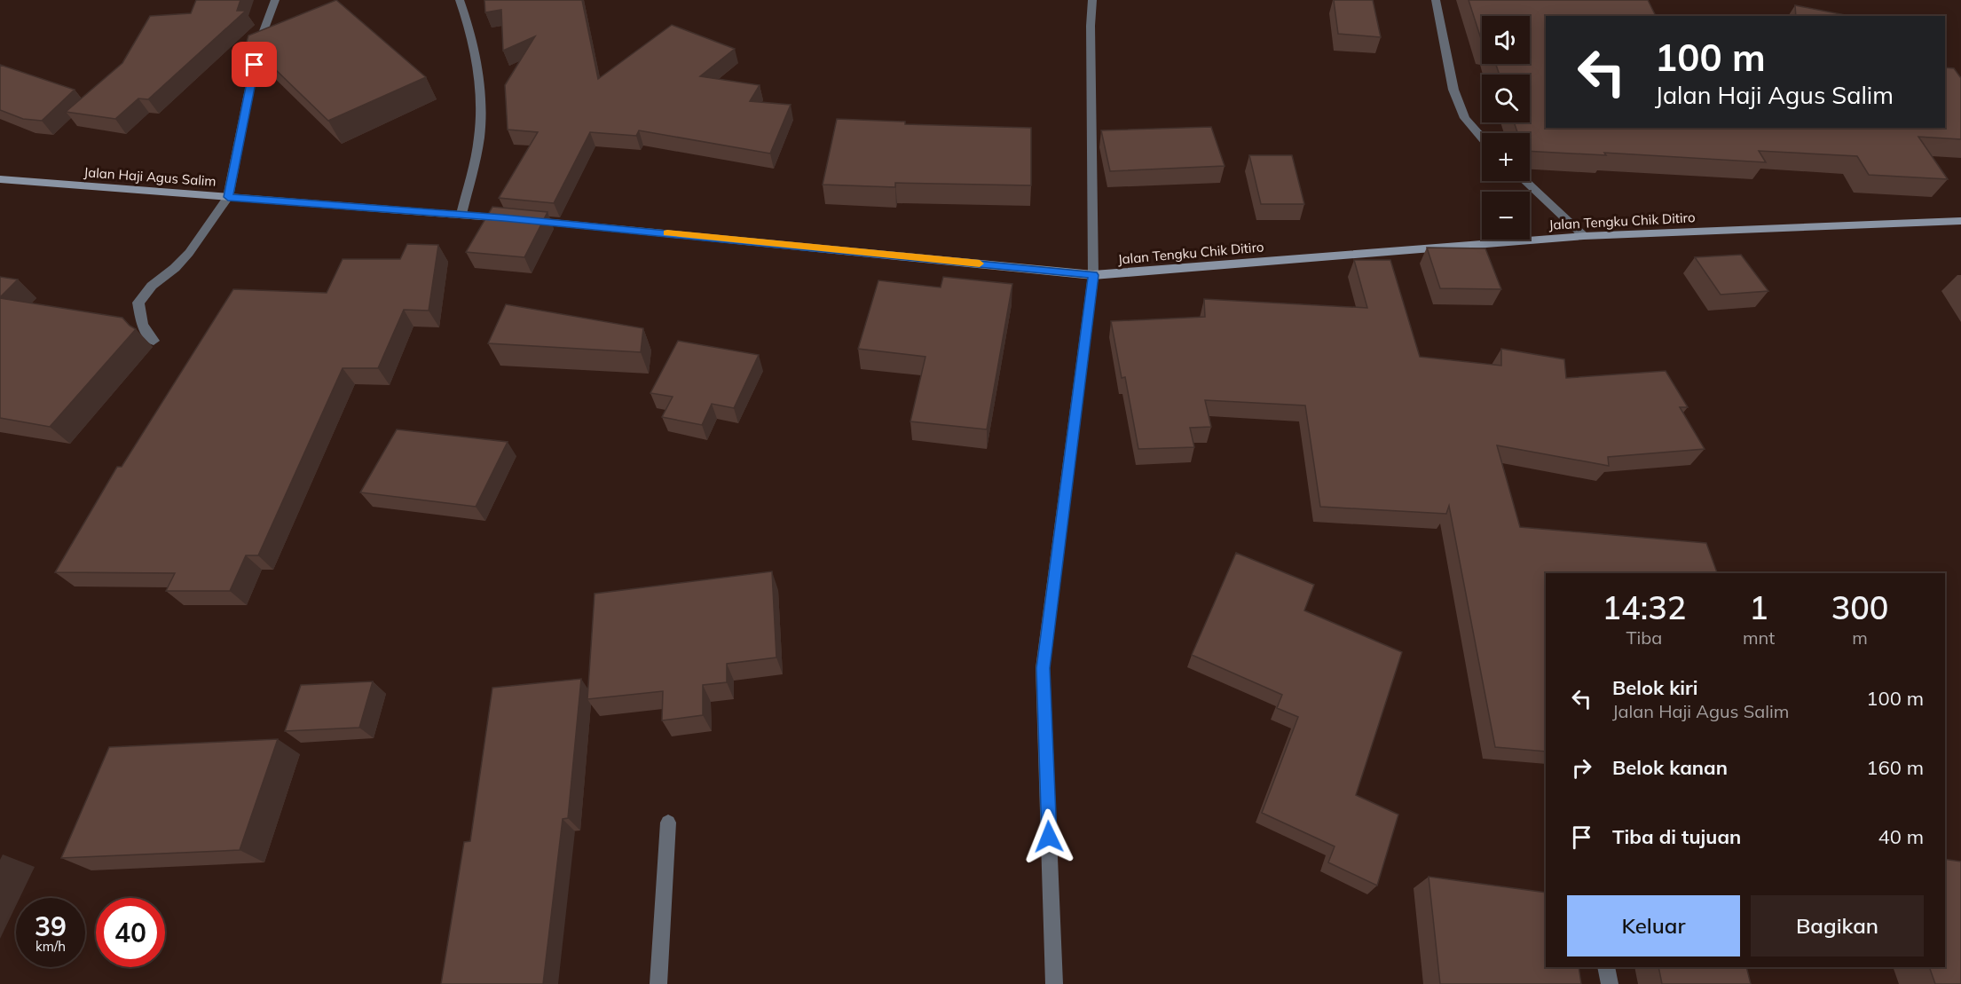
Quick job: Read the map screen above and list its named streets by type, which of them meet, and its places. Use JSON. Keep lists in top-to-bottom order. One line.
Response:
{"streets":{"main road":["Jalan Haji Agus Salim","Jalan Tengku Chik Ditiro"]},"crossings":[["Jalan Haji Agus Salim","Jalan Tengku Chik Ditiro"]],"page":{"map_buttons":["+","−"],"turn":["100 m","Jalan Haji Agus Salim"],"eta":["14:32","Tiba","1","mnt","300","m"],"list":[{"name":"Belok kiri","note":"Jalan Haji Agus Salim","value":"100 m"},{"name":"Belok kanan","value":"160 m"},{"name":"Tiba di tujuan","value":"40 m"}],"buttons":["Keluar","Bagikan"],"speed":"39 km/h","limit":"40"}}
